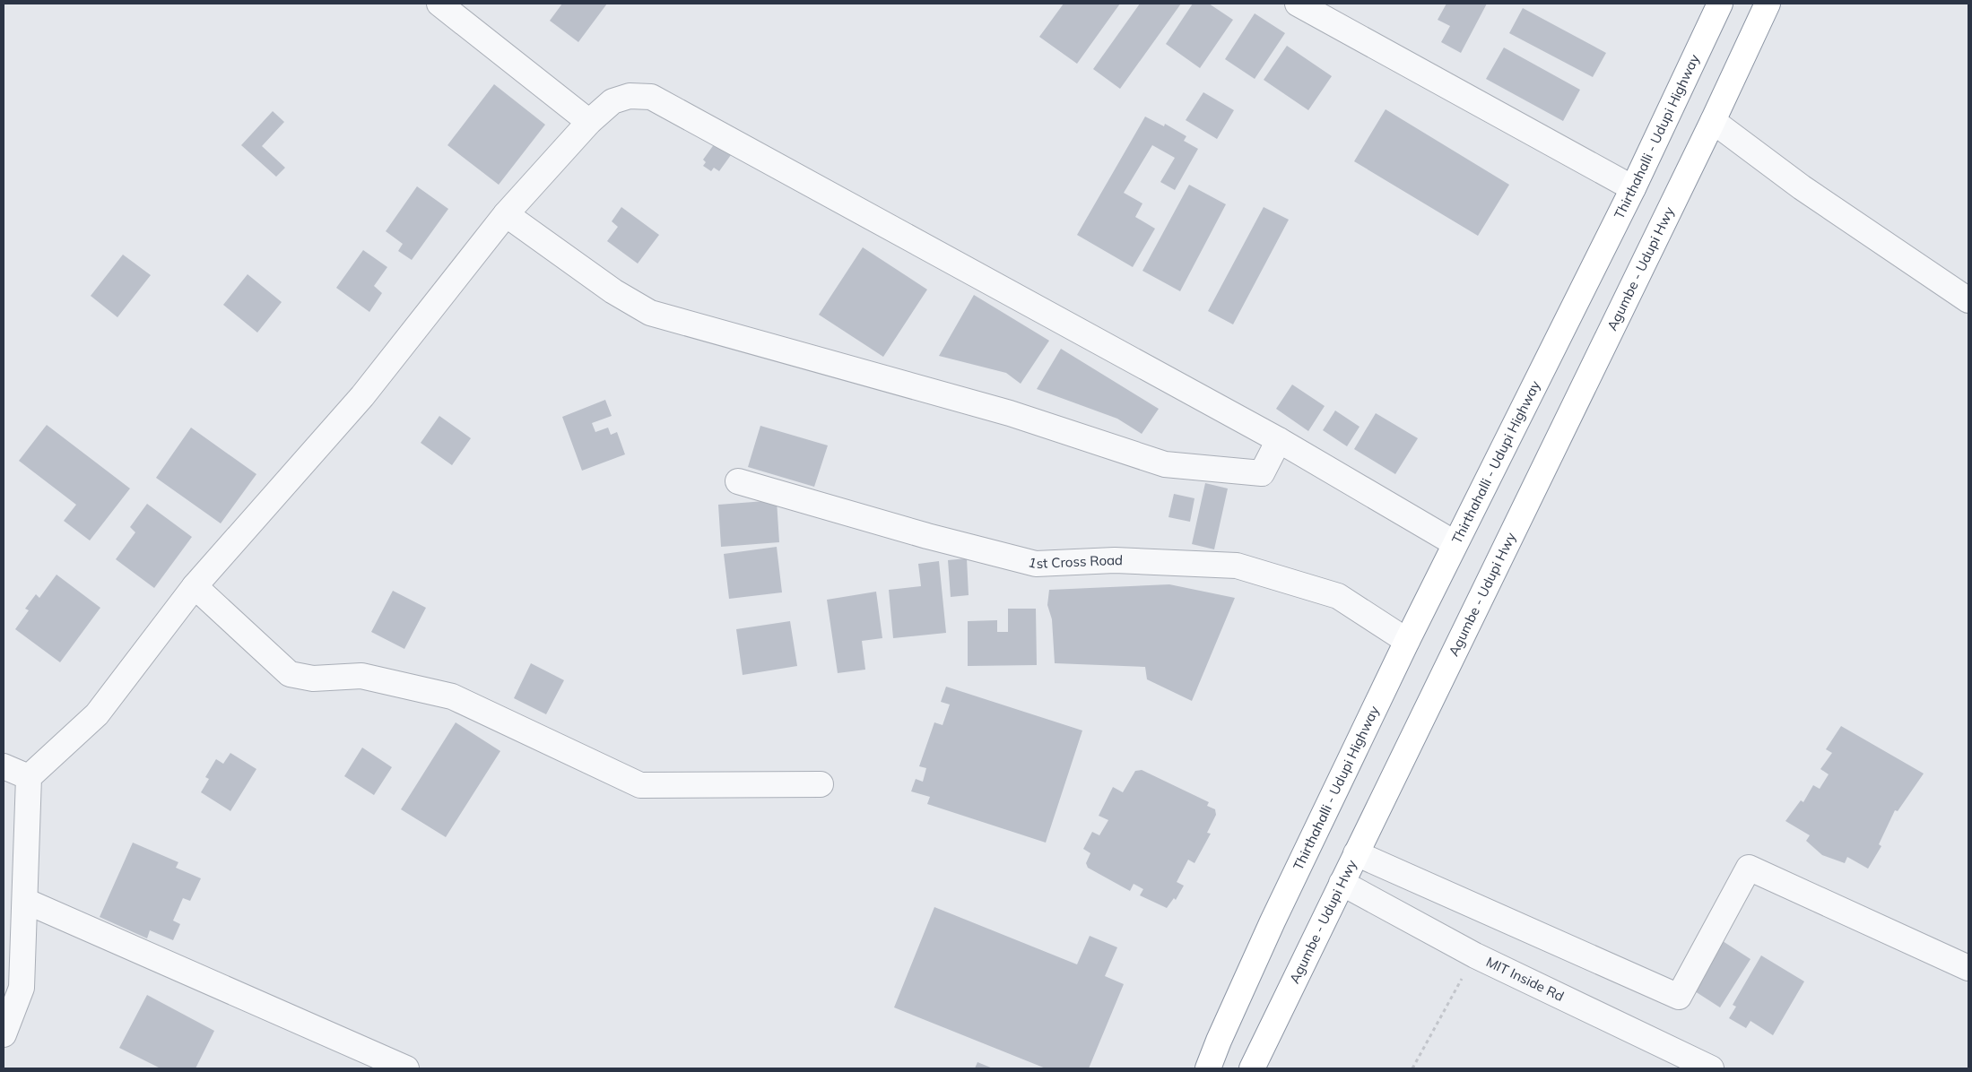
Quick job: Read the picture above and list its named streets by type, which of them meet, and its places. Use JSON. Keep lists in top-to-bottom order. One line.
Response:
{"streets":{"highway":["Thirthahalli - Udupi Highway","Agumbe - Udupi Hwy"],"street":["1st Cross Road","MIT Inside Rd"]},"crossings":[["Thirthahalli - Udupi Highway","1st Cross Road"],["Agumbe - Udupi Hwy","MIT Inside Rd"]]}
